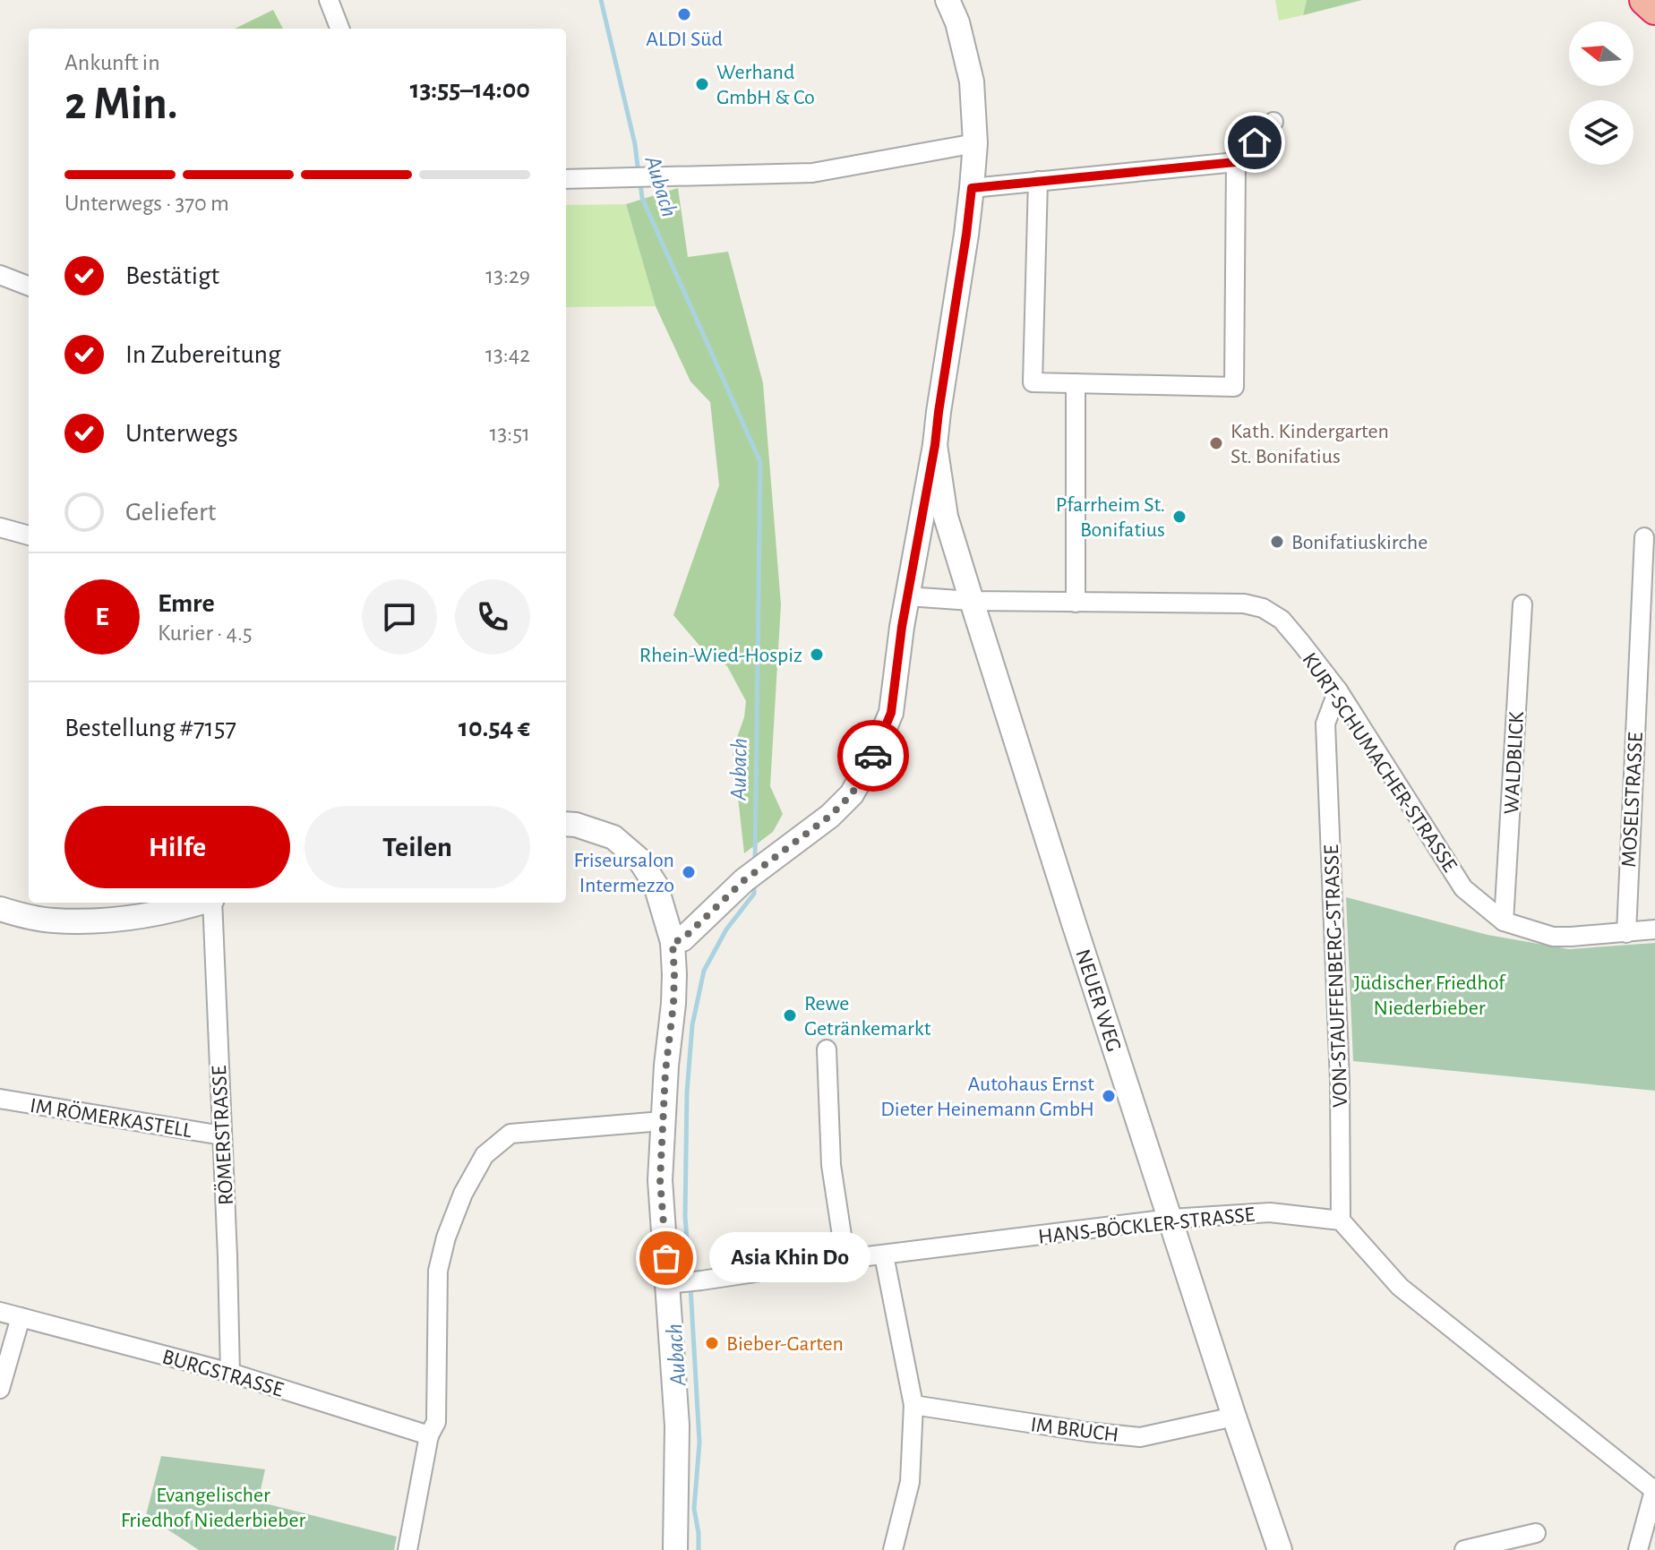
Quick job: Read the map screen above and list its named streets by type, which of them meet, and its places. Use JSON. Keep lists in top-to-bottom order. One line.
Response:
{"streets":{"street":["KURT-SCHUMACHER-STRASSE","WALDBLICK","MOSELSTRASSE","VON-STAUFFENBERG-STRASSE","NEUER WEG","IM RÖMERKASTELL","RÖMERSTRASSE","HANS-BÖCKLER-STRASSE","BURGSTRASSE","IM BRUCH"]},"crossings":[["KURT-SCHUMACHER-STRASSE","WALDBLICK"],["KURT-SCHUMACHER-STRASSE","MOSELSTRASSE"],["KURT-SCHUMACHER-STRASSE","VON-STAUFFENBERG-STRASSE"],["KURT-SCHUMACHER-STRASSE","NEUER WEG"],["VON-STAUFFENBERG-STRASSE","HANS-BÖCKLER-STRASSE"],["NEUER WEG","HANS-BÖCKLER-STRASSE"],["NEUER WEG","IM BRUCH"],["IM RÖMERKASTELL","RÖMERSTRASSE"],["RÖMERSTRASSE","BURGSTRASSE"]],"water":["Aubach"],"parks":["Jüdischer Friedhof Niederbieber","Evangelischer Friedhof Niederbieber"],"places":["ALDI Süd","Werhand GmbH & Co","Kath. Kindergarten St. Bonifatius","Pfarrheim St. Bonifatius","Bonifatiuskirche","Rhein-Wied-Hospiz","Friseursalon Intermezzo","Rewe Getränkemarkt","Autohaus Ernst Dieter Heinemann GmbH","Asia Khin Do","Bieber-Garten"],"north":"left","page":{"heading":["2 Min.","Ankunft in","13:55–14:00"],"panel":["Emre","Kurier · 4.5","Bestellung #7157","10.54 €"],"bar":"Unterwegs · 370 m","list":[["Bestätigt","13:29"],["In Zubereitung","13:42"],["Unterwegs","13:51"],"Geliefert"],"round":"E","buttons":["Hilfe","Teilen"],"bubble":"Asia Khin Do"}}
